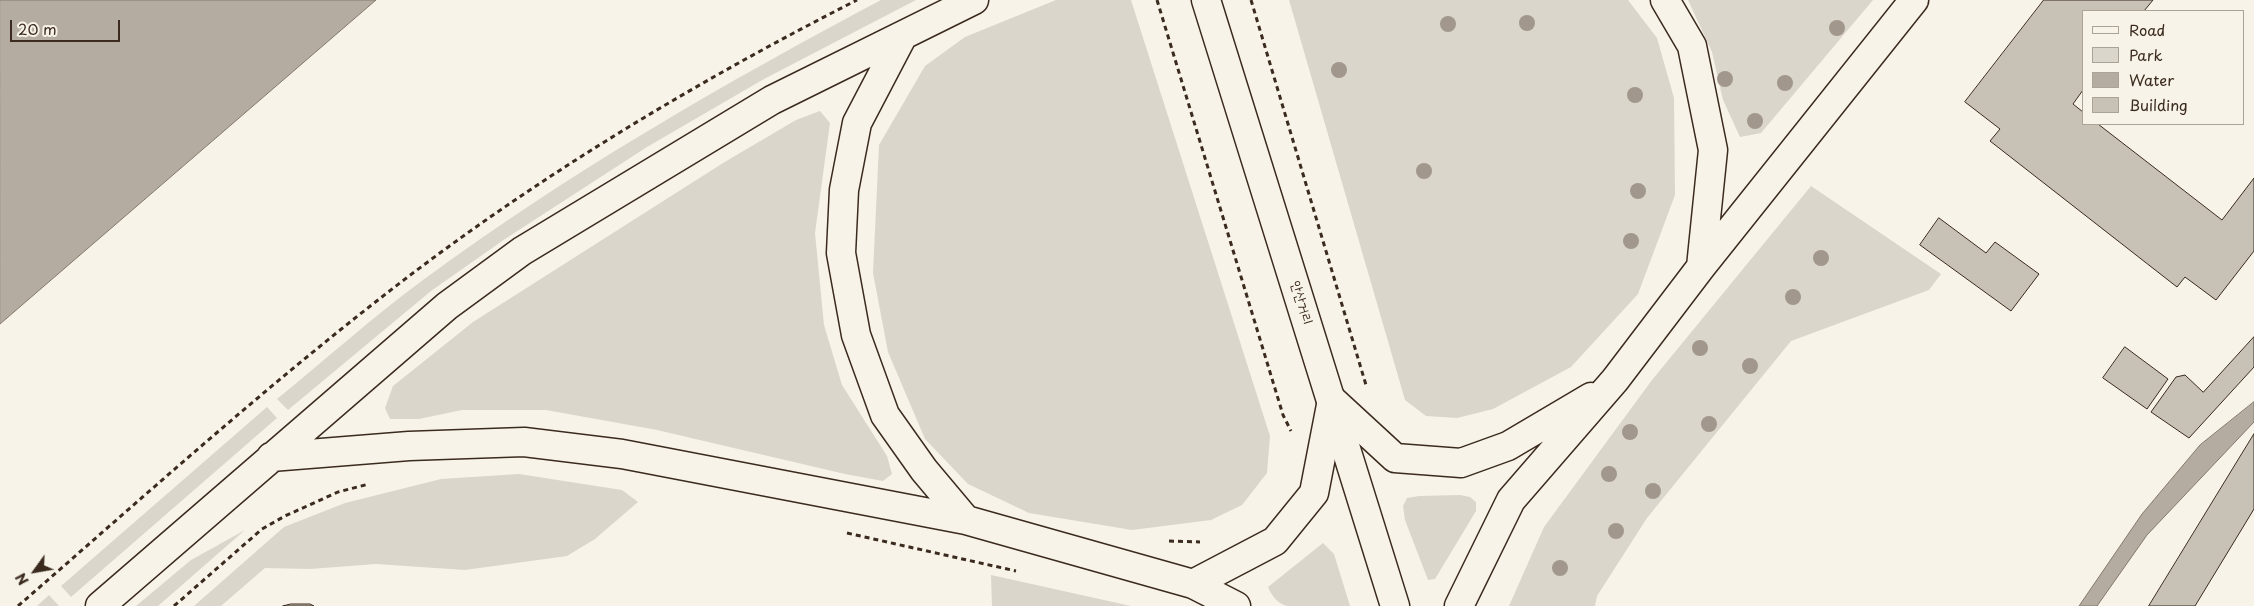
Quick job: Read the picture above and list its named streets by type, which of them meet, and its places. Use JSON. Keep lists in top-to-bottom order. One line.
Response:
{"streets":{"street":["안산거리"]},"legend":["Road","Park","Water","Building"],"scale_bar":"20 m","north":"bottom left"}
